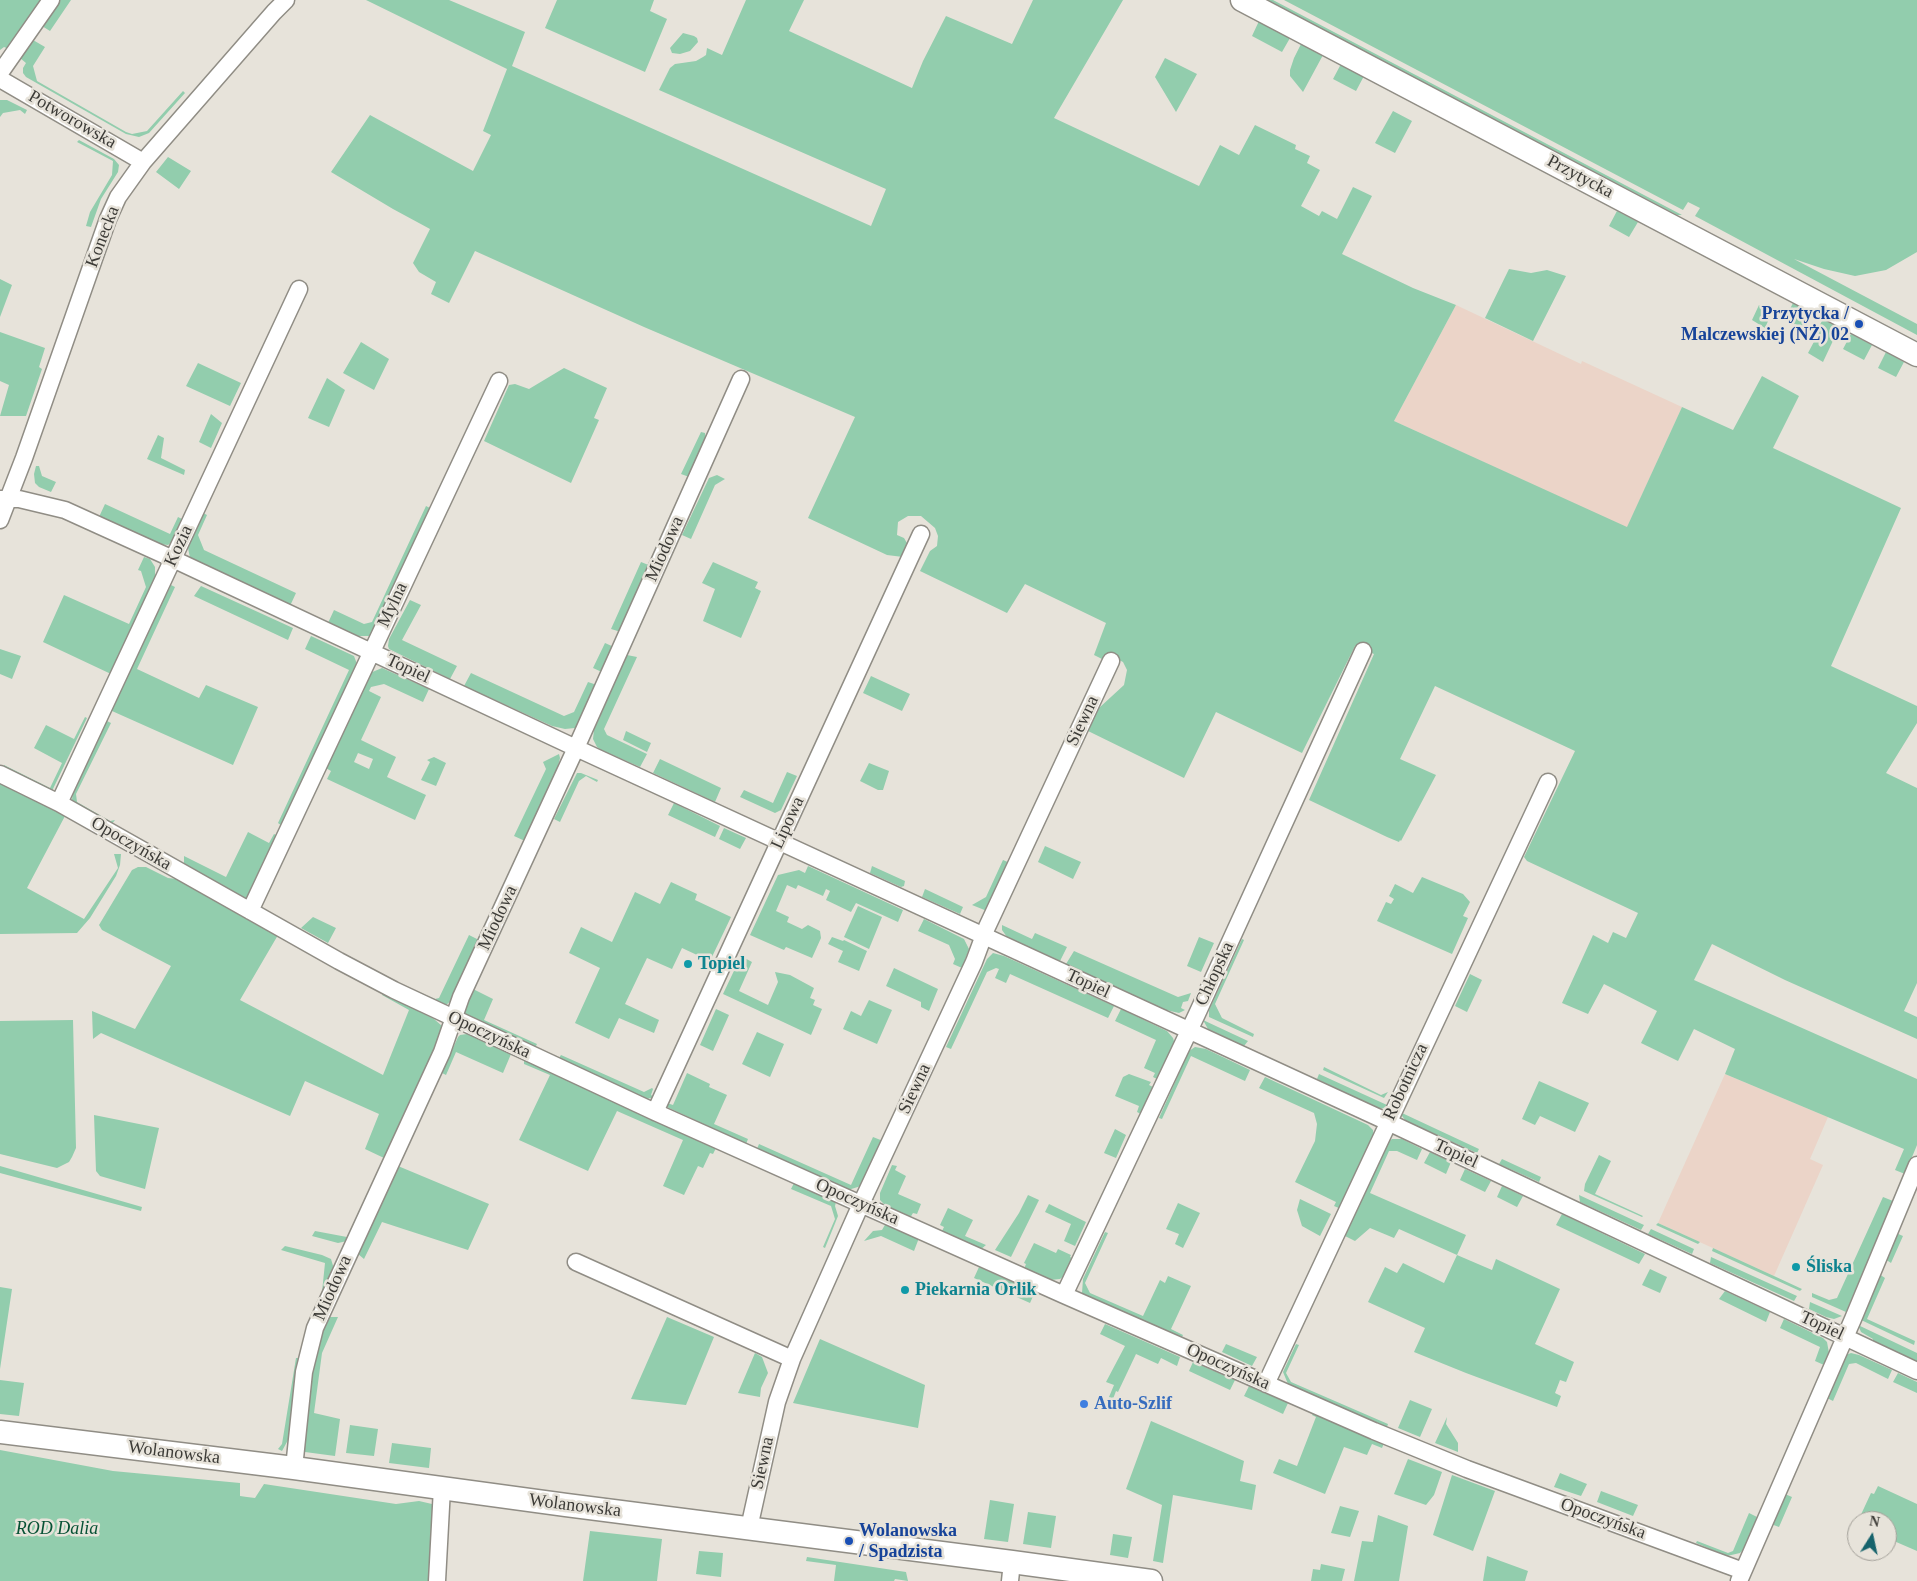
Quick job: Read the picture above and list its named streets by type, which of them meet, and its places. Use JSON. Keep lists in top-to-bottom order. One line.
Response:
{"streets":{"street":["Potworowska","Przytycka","Konecka","Kozia","Miodowa","Mylna","Topiel","Siewna","Lipowa","Opoczyńska","Chłopska","Robotnicza","Wolanowska"]},"crossings":[["Potworowska","Konecka"],["Konecka","Topiel"],["Kozia","Topiel"],["Kozia","Opoczyńska"],["Miodowa","Topiel"],["Miodowa","Opoczyńska"],["Miodowa","Wolanowska"],["Mylna","Topiel"],["Mylna","Opoczyńska"],["Topiel","Siewna"],["Topiel","Lipowa"],["Topiel","Chłopska"],["Topiel","Robotnicza"],["Siewna","Opoczyńska"],["Siewna","Wolanowska"],["Lipowa","Opoczyńska"],["Opoczyńska","Chłopska"],["Opoczyńska","Robotnicza"]],"parks":["ROD Dalia"],"places":["Przytycka / Malczewskiej (NŻ) 02","Topiel","Śliska","Piekarnia Orlik","Auto-Szlif","Wolanowska / Spadzista"],"north":"top"}
